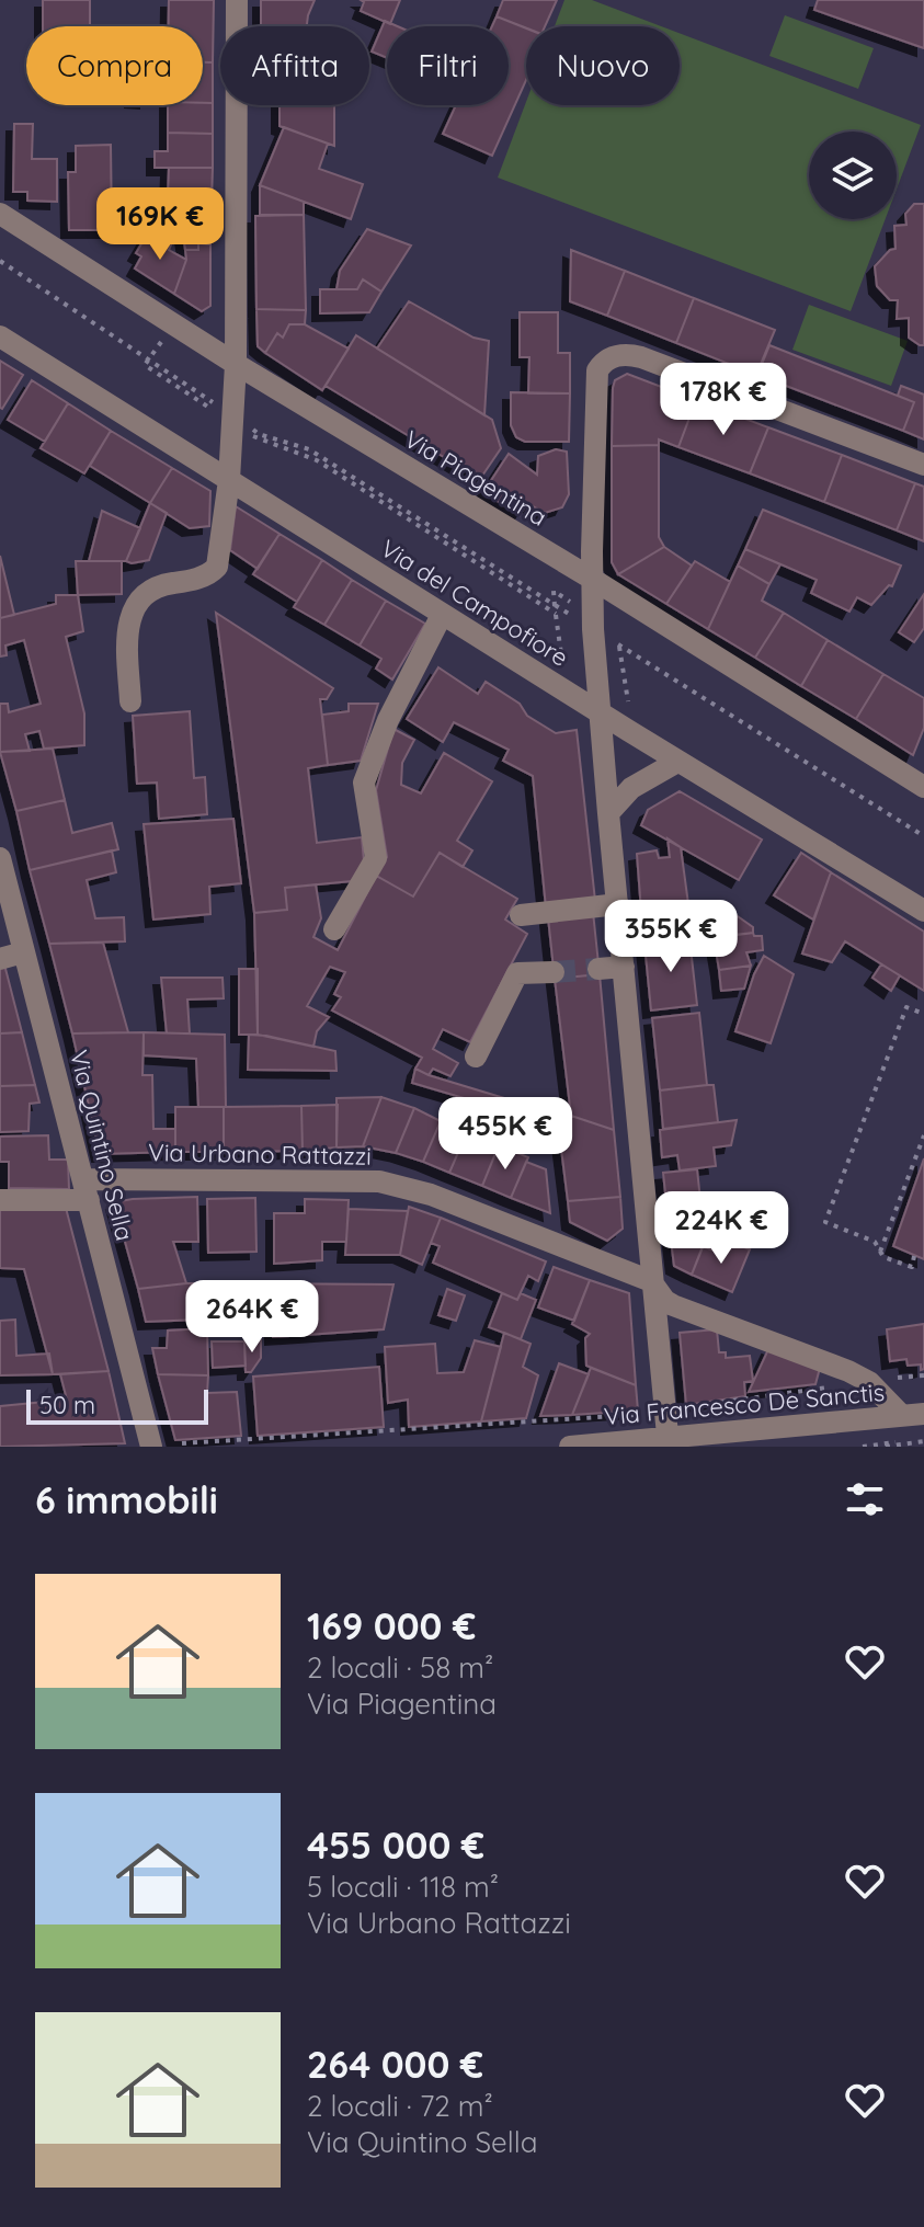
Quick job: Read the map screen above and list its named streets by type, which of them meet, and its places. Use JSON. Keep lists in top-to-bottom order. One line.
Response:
{"streets":{"street":["Via Piagentina","Via del Campofiore","Via Quintino Sella","Via Urbano Rattazzi","Via Francesco De Sanctis"]},"crossings":[["Via Quintino Sella","Via Urbano Rattazzi"],["Via Urbano Rattazzi","Via Francesco De Sanctis"]],"scale_bar":"50 m","page":{"chip":["Compra","Affitta","Filtri","Nuovo"],"price":["169K €","178K €","355K €","455K €","224K €","264K €"],"scale":"50 m","heading":"6 immobili","list":[{"name":"169 000 €","note":"2 locali · 58 m² · Via Piagentina"},{"name":"455 000 €","note":"5 locali · 118 m² · Via Urbano Rattazzi"},{"name":"264 000 €","note":"2 locali · 72 m² · Via Quintino Sella"}]}}
